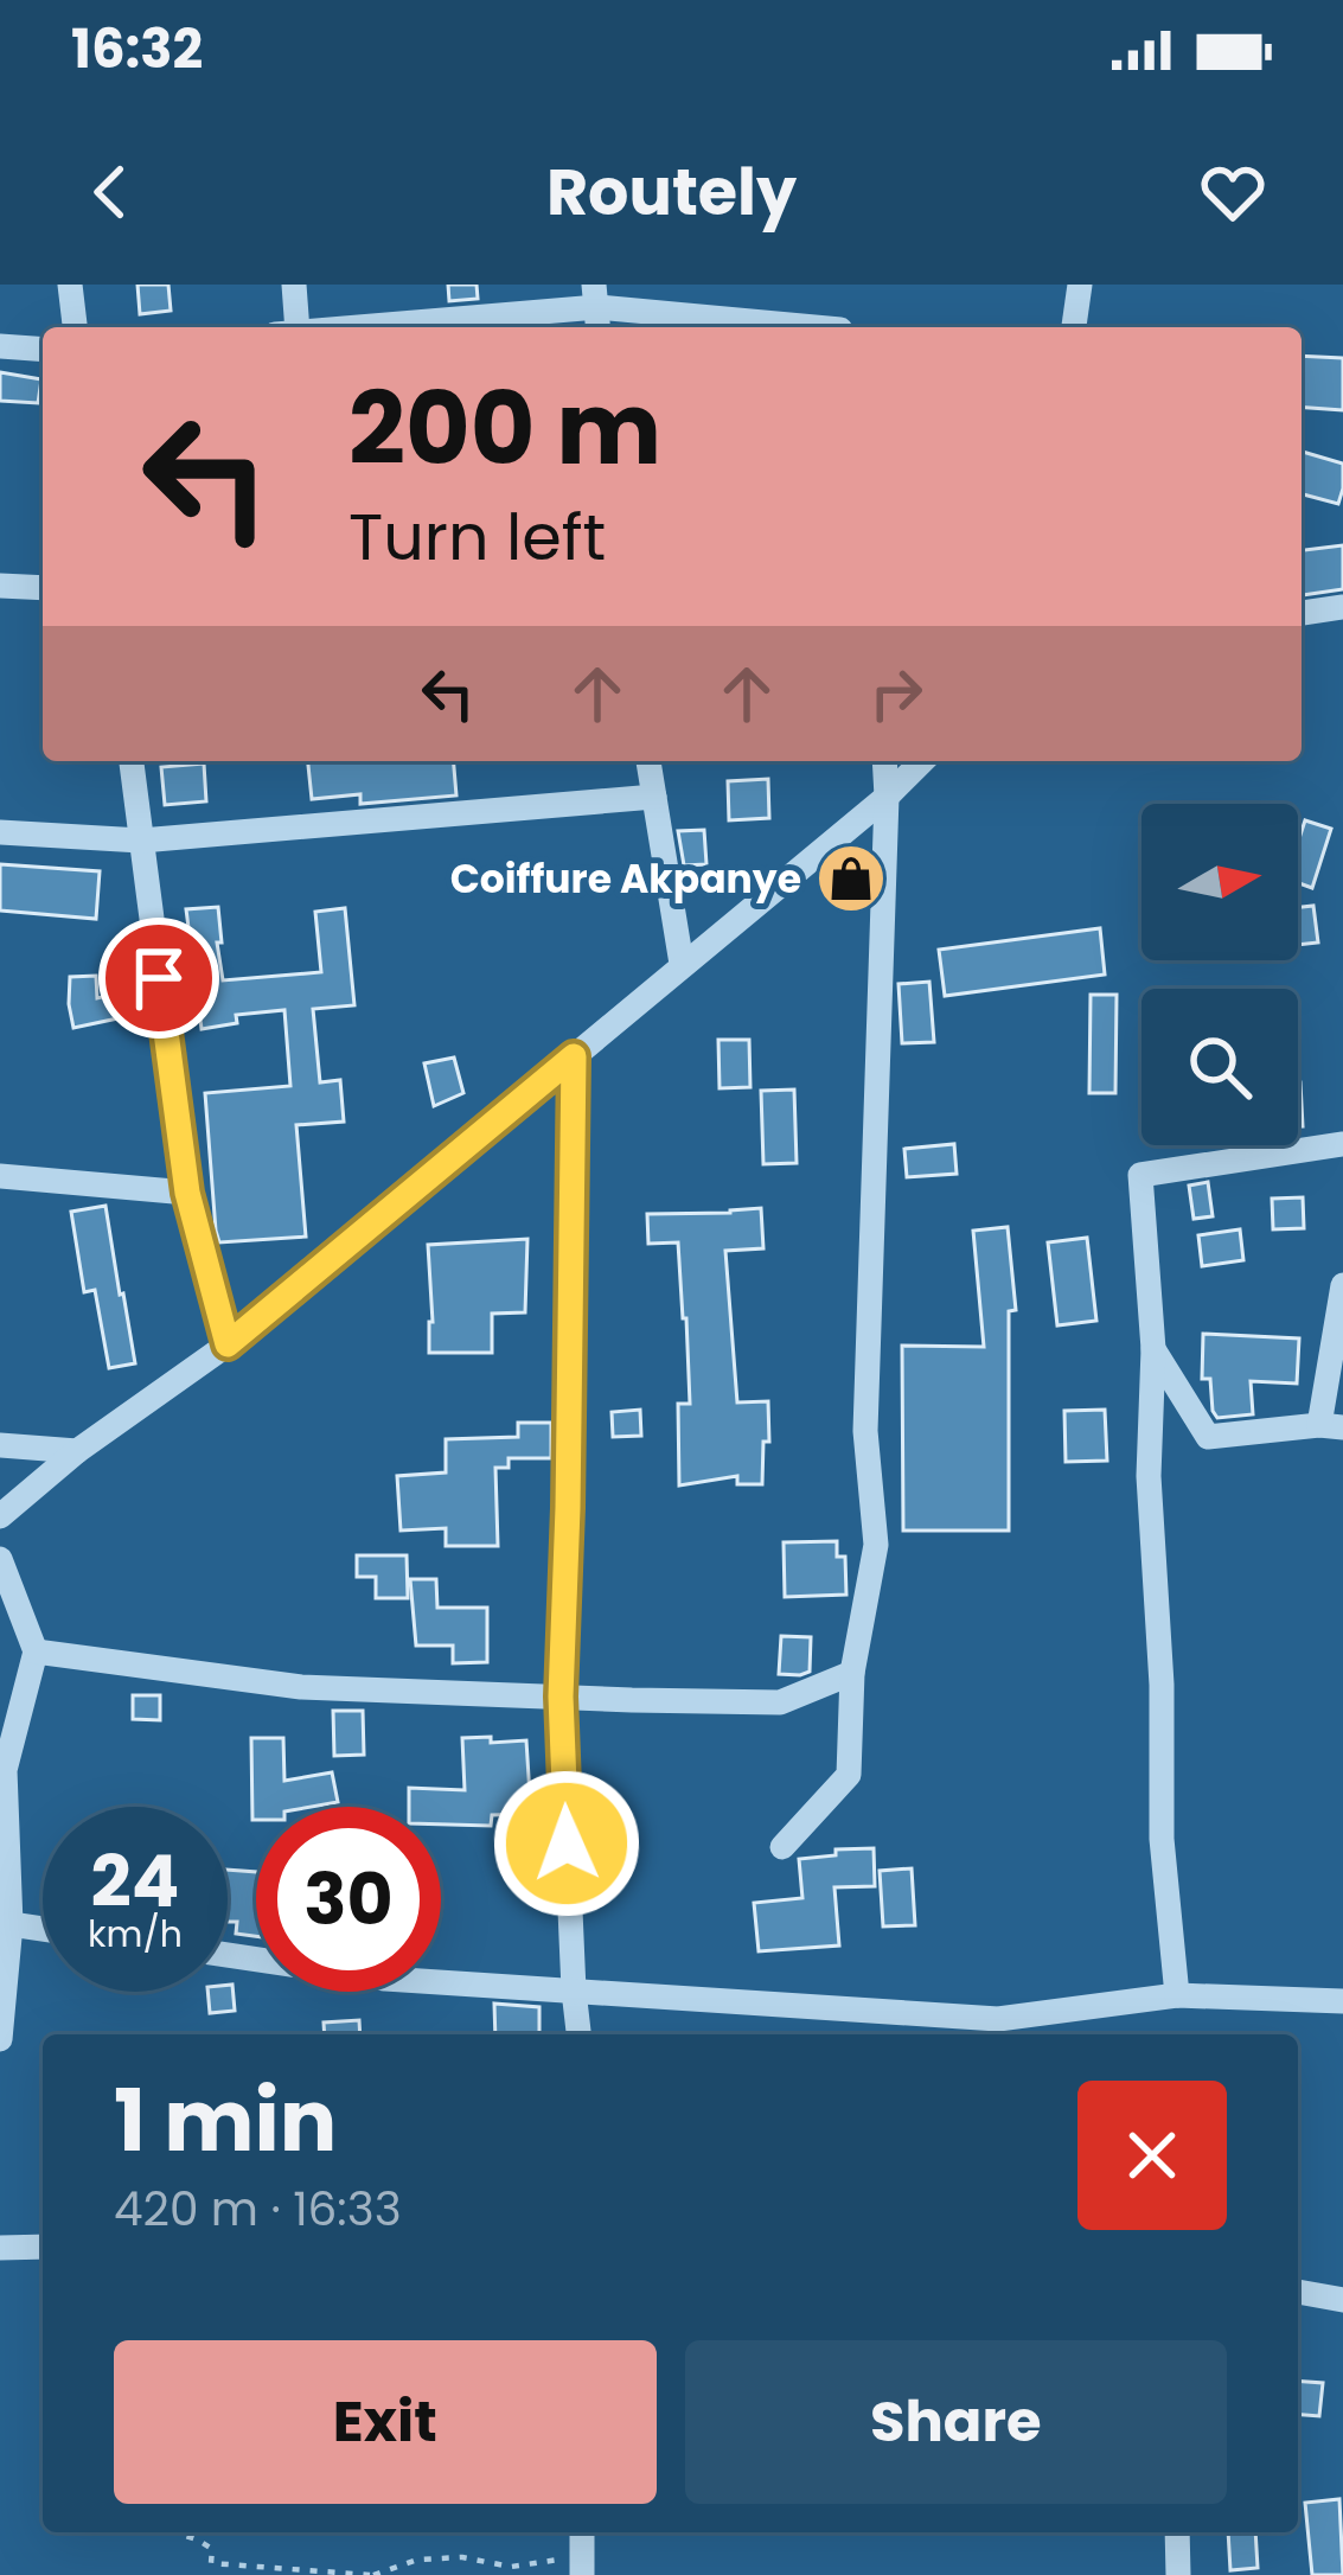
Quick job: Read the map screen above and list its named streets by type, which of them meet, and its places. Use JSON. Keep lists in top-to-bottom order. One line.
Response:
{"places":{"shop":["Coiffure Akpanye"]},"north":"right","page":{"status":"16:32","header":"Routely","turn":["200 m","Turn left"],"speed":"24 km/h","limit":"30","heading":["1 min","420 m · 16:33"],"buttons":["Exit","Share"]}}
